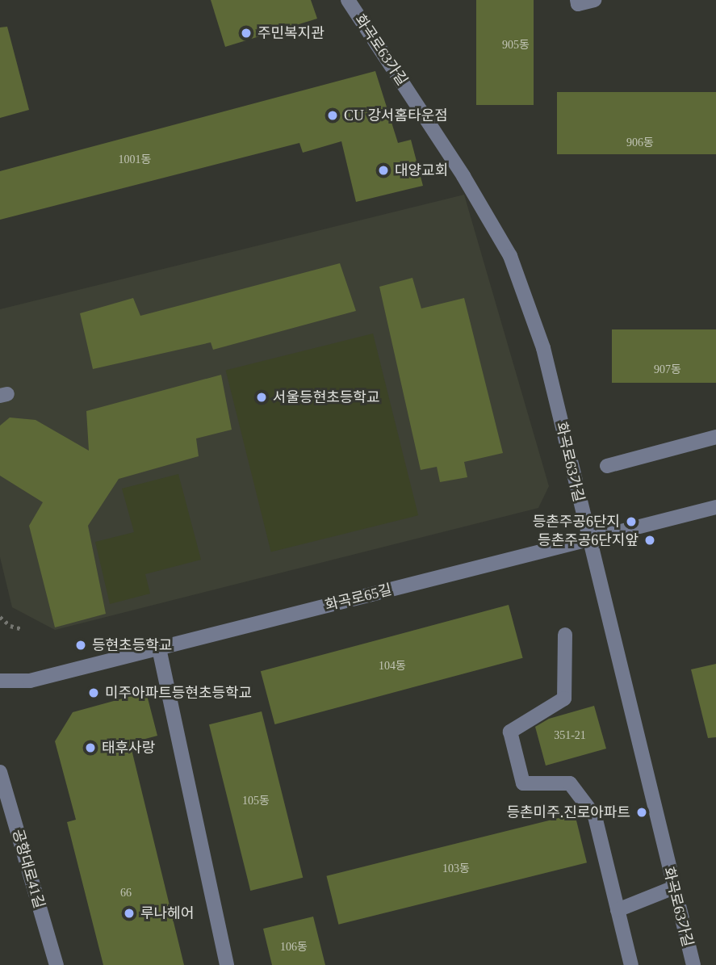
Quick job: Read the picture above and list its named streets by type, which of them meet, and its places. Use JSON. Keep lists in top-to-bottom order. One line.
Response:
{"streets":{"street":["화곡로63가길","화곡로65길","공항대로41길"]},"crossings":[["화곡로63가길","화곡로65길"]],"places":["주민복지관","CU 강서홈타운점","대양교회","서울등현초등학교","등촌주공6단지","등촌주공6단지앞","등현초등학교","미주아파트등현초등학교","태후사랑","등촌미주.진로아파트","루나헤어"],"house_numbers":["905동","906동","1001동","907동","104동","351-21","105동","103동","66","106동"]}
